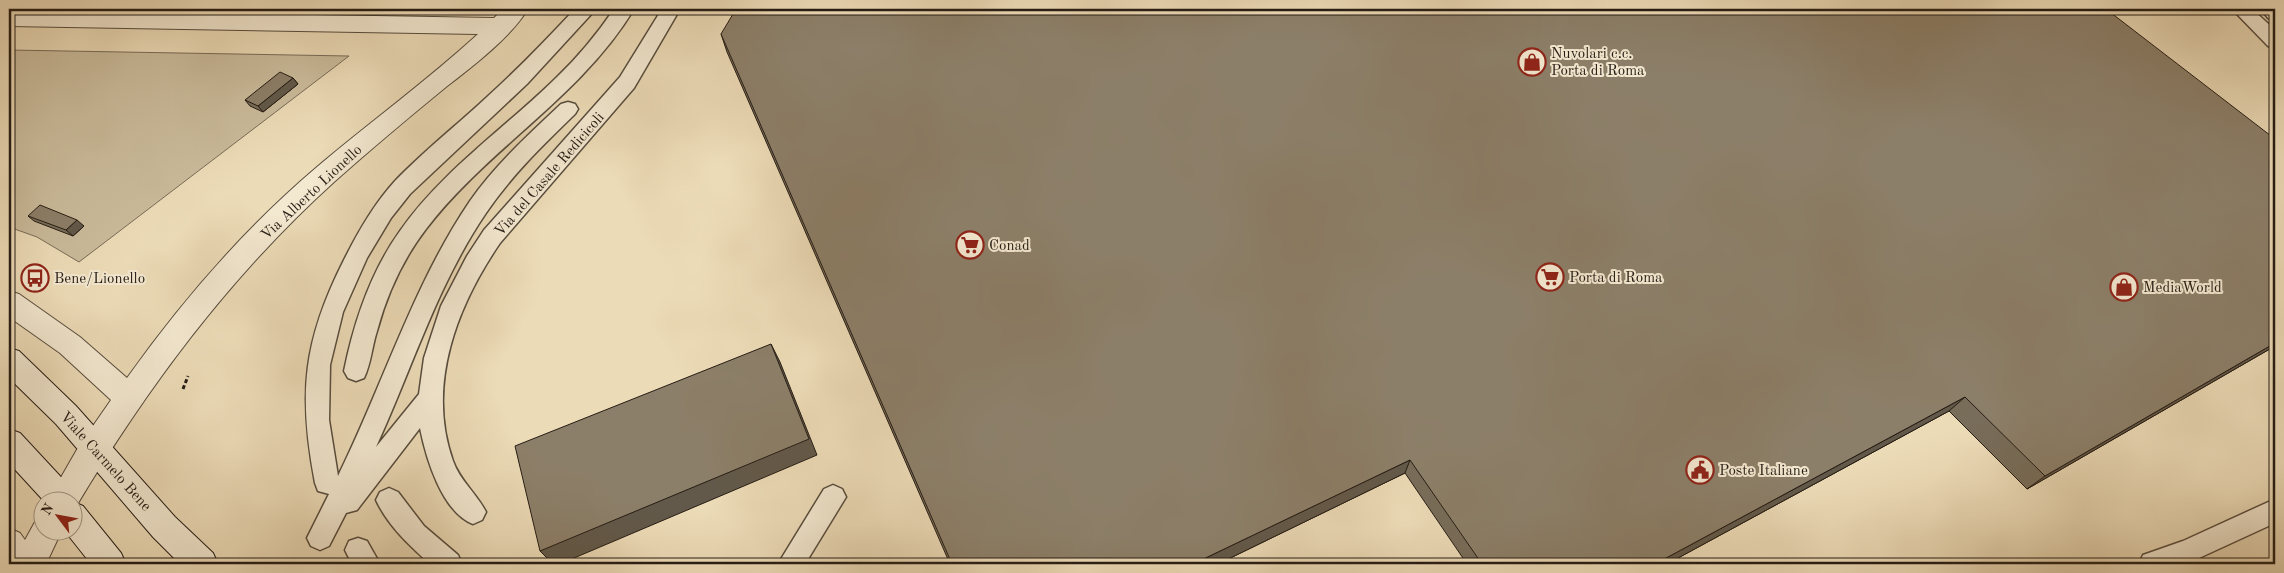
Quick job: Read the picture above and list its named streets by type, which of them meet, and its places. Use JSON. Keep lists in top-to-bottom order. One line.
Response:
{"streets":{"street":["Via Alberto Lionello","Viale Carmelo Bene"],"lane":["Via del Casale Redicicoli"]},"crossings":[["Via Alberto Lionello","Viale Carmelo Bene"]],"places":{"shop":["Nuvolari c.c. Porta di Roma","MediaWorld"],"supermarket":["Conad","Porta di Roma"],"bus stop":["Bene/Lionello"],"public building":["Poste Italiane"]},"north":"top left"}
